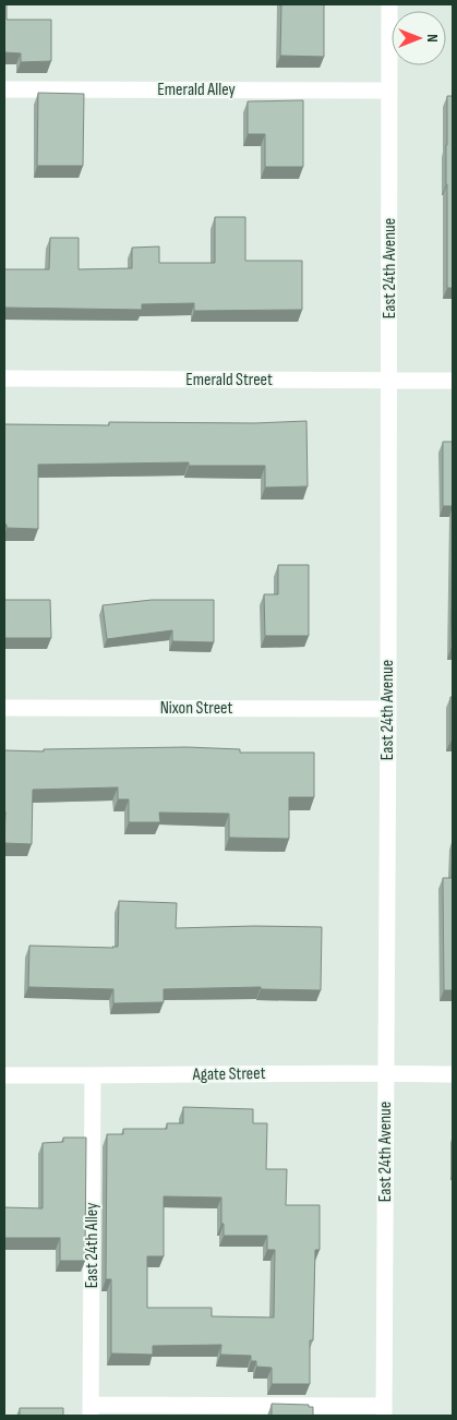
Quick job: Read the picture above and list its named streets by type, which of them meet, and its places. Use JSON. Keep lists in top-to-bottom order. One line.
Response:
{"streets":{"street":["Emerald Alley","East 24th Avenue","Emerald Street","Nixon Street","Agate Street","East 24th Alley"]},"crossings":[["Emerald Alley","East 24th Avenue"],["East 24th Avenue","Emerald Street"],["East 24th Avenue","Nixon Street"],["East 24th Avenue","Agate Street"],["Agate Street","East 24th Alley"]],"north":"right"}
